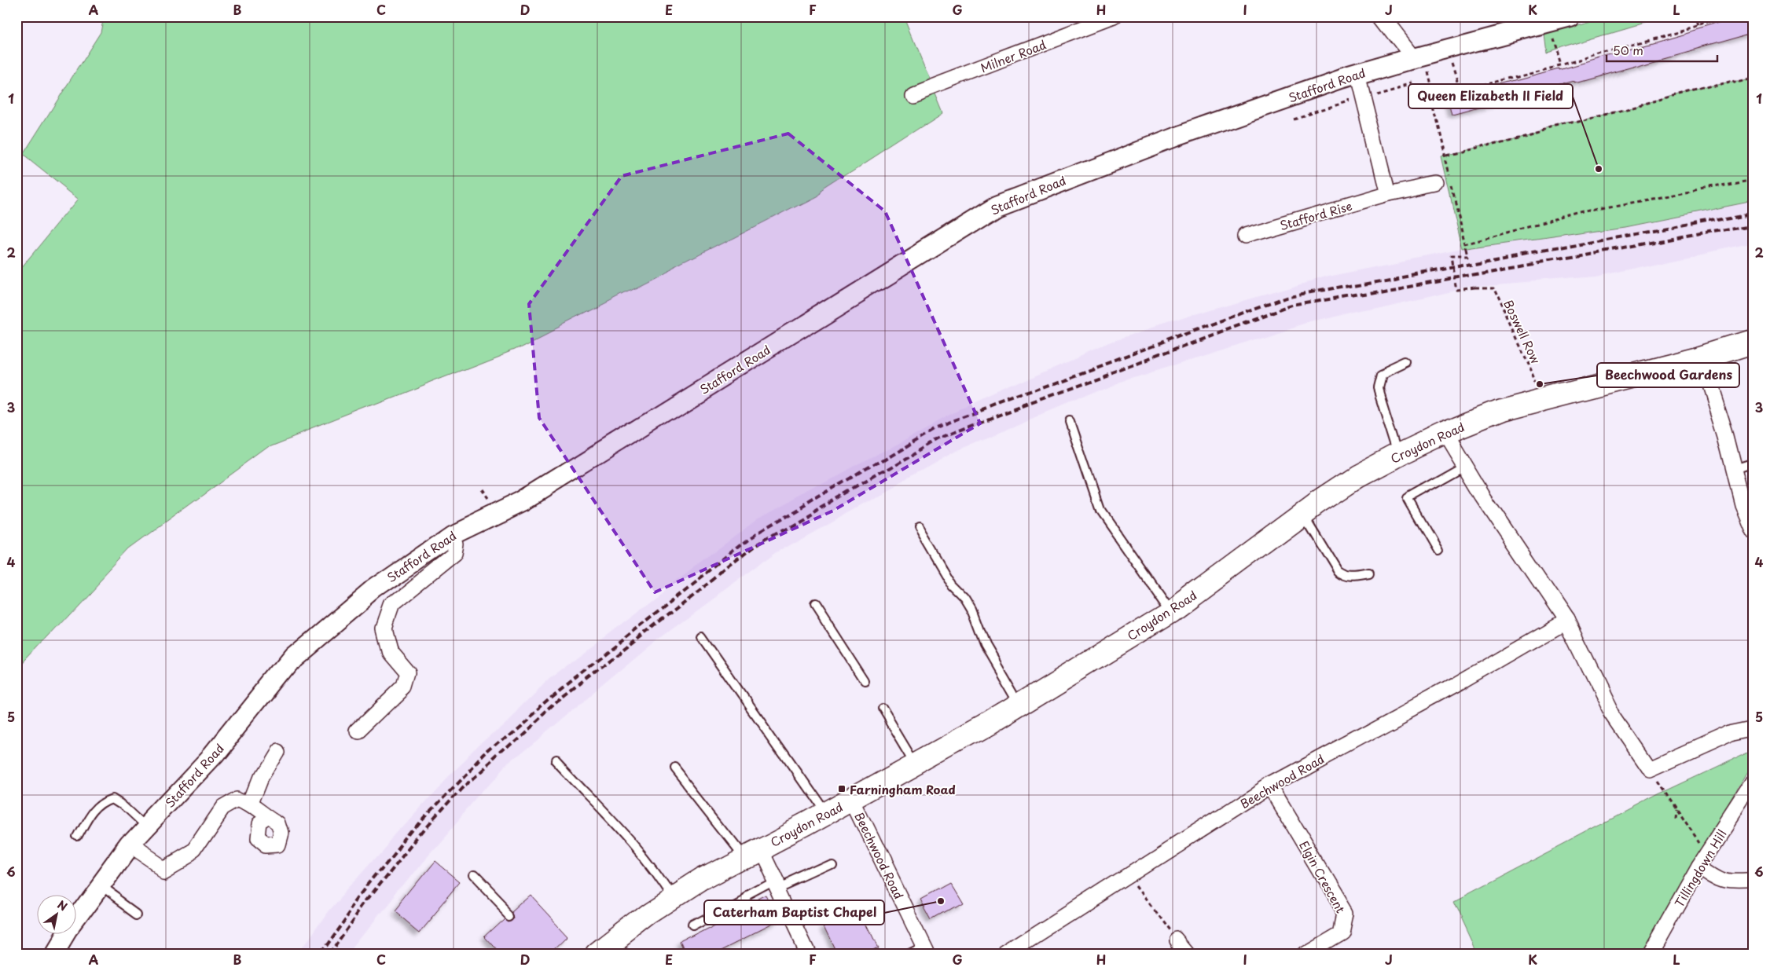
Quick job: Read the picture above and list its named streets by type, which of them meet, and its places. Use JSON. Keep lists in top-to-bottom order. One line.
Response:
{"streets":{"main road":["Croydon Road"],"street":["Milner Road","Stafford Road","Stafford Rise","Beechwood Road","Tillingdown Hill","Elgin Crescent"],"path":["Boswell Row"]},"crossings":[["Boswell Row","Croydon Road"],["Croydon Road","Beechwood Road"],["Beechwood Road","Elgin Crescent"]],"places":{"other":["Queen Elizabeth II Field","Beechwood Gardens","Caterham Baptist Chapel"],"transit":["Farningham Road"]},"scale_bar":"50 m","north":"top right","grid":{"columns":["A","B","C","D","E","F","G","H","I","J","K","L"],"rows":["1","2","3","4","5","6"]}}
